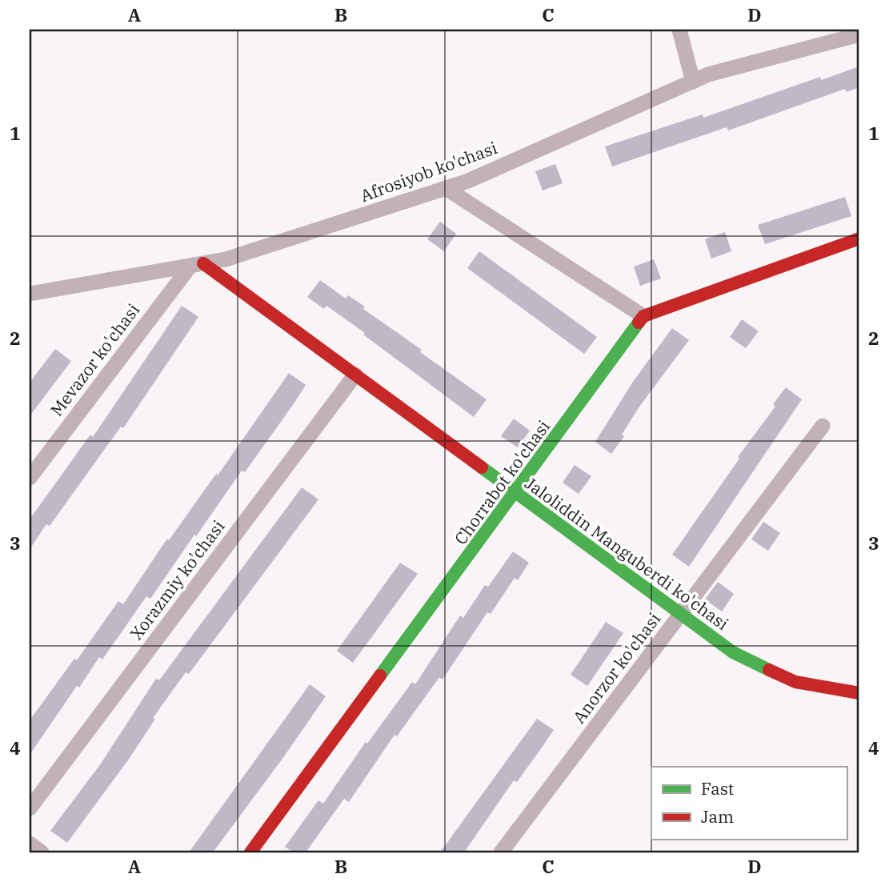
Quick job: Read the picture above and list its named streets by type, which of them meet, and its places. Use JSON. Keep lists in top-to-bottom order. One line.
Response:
{"streets":{"street":["Afrosiyob ko'chasi","Mevazor ko'chasi","Chorrabot ko'chasi","Jaloliddin Manguberdi ko'chasi","Xorazmiy ko'chasi","Anorzor ko'chasi"]},"crossings":[["Afrosiyob ko'chasi","Mevazor ko'chasi"],["Afrosiyob ko'chasi","Jaloliddin Manguberdi ko'chasi"],["Mevazor ko'chasi","Jaloliddin Manguberdi ko'chasi"],["Chorrabot ko'chasi","Jaloliddin Manguberdi ko'chasi"],["Jaloliddin Manguberdi ko'chasi","Xorazmiy ko'chasi"],["Jaloliddin Manguberdi ko'chasi","Anorzor ko'chasi"]],"legend":["Fast","Jam"],"grid":{"columns":["A","B","C","D"],"rows":["1","2","3","4"]}}
